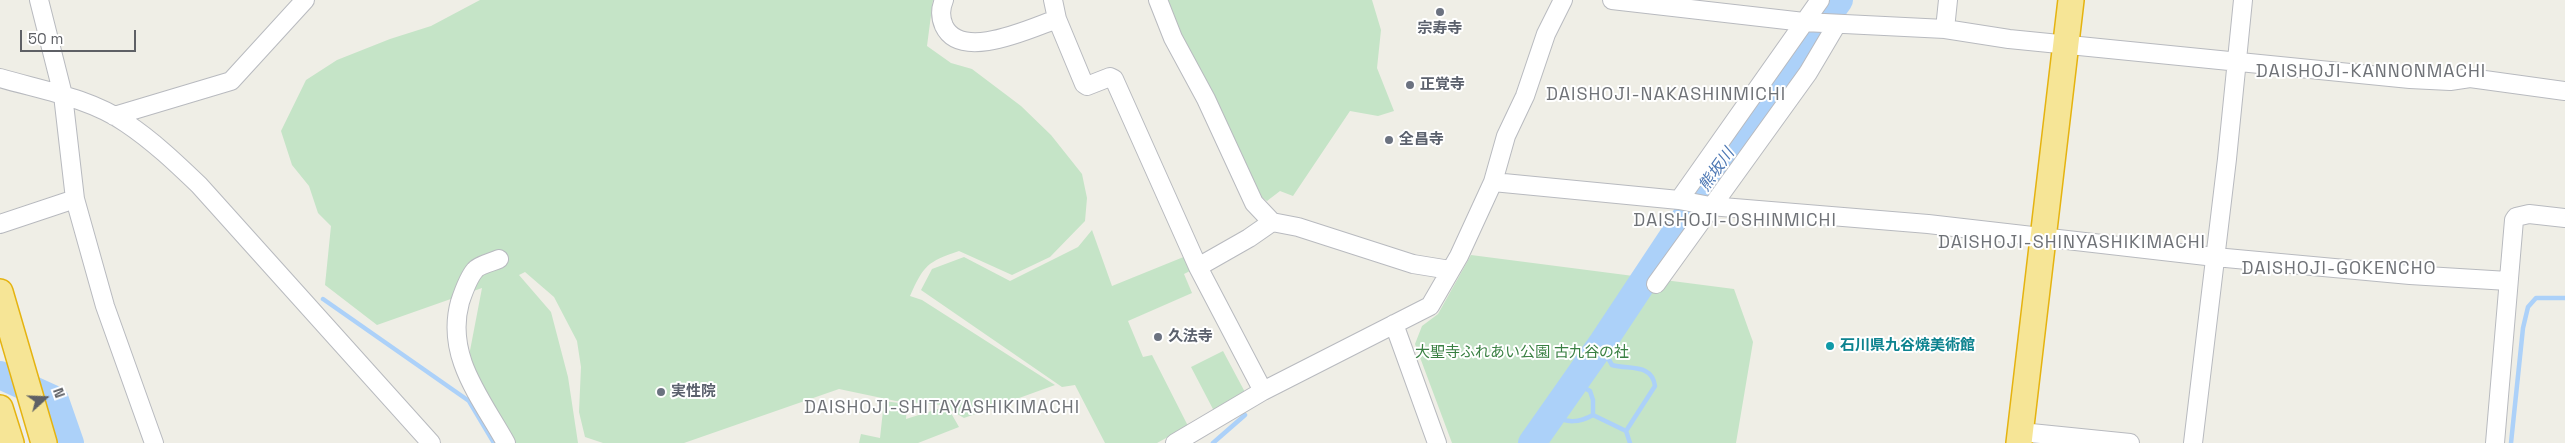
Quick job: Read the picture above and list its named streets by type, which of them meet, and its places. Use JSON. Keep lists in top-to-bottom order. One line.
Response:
{"districts":["DAISHOJI-KANNONMACHI","DAISHOJI-NAKASHINMICHI","DAISHOJI-OSHINMICHI","DAISHOJI-SHINYASHIKIMACHI","DAISHOJI-GOKENCHO","DAISHOJI-SHITAYASHIKIMACHI"],"water":["熊坂川"],"parks":["大聖寺ふれあい公園 古九谷の社"],"places":["宗寿寺","正覚寺","全昌寺","久法寺","石川県九谷焼美術館","実性院"],"scale_bar":"50 m","north":"right"}
